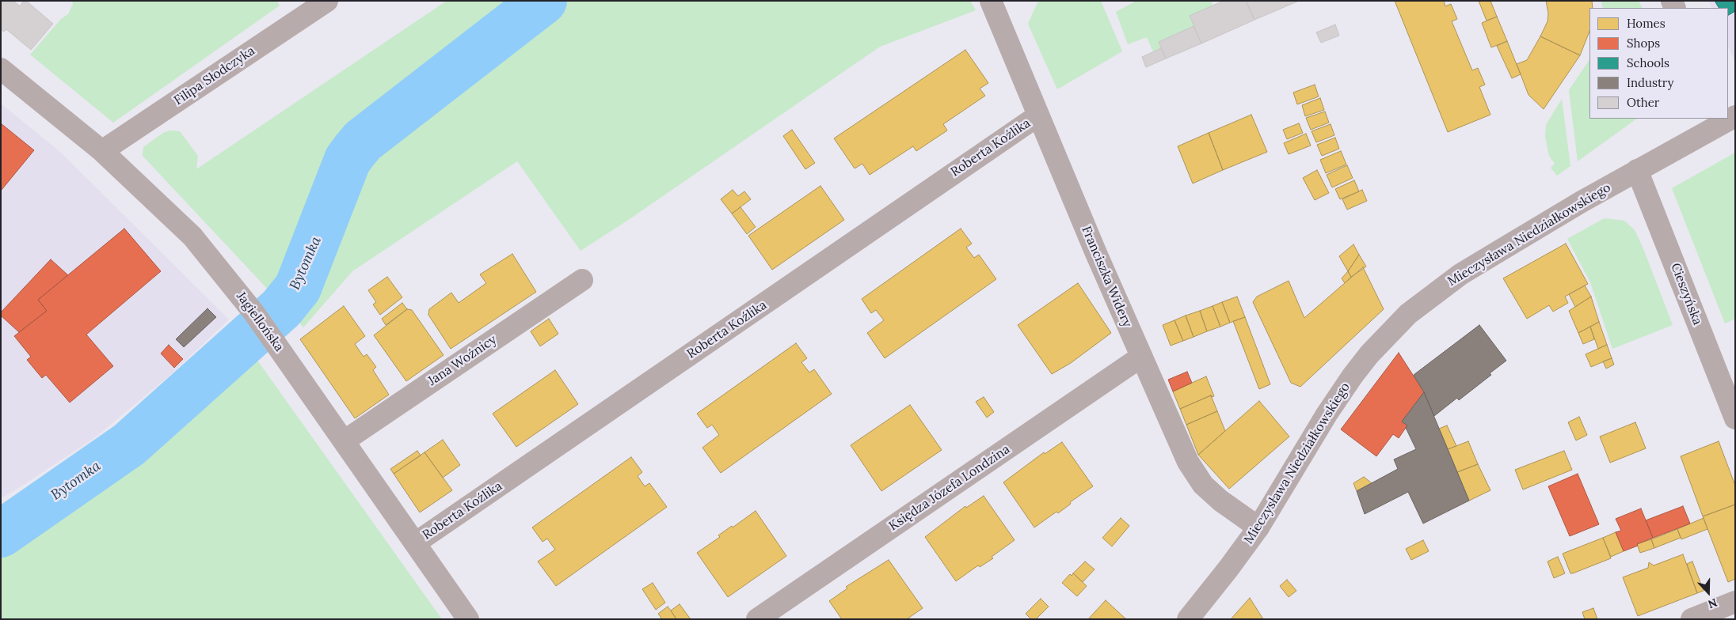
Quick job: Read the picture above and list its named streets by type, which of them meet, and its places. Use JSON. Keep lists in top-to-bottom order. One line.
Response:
{"streets":{"street":["Filipa Słodczyka","Roberta Koźlika","Mieczysława Niedziałkowskiego","Franciszka Widery","Cieszyńska","Jagiellońska","Jana Woźnicy","Księdza Józefa Londzina"]},"crossings":[["Filipa Słodczyka","Jagiellońska"],["Roberta Koźlika","Franciszka Widery"],["Roberta Koźlika","Jagiellońska"],["Mieczysława Niedziałkowskiego","Franciszka Widery"],["Mieczysława Niedziałkowskiego","Cieszyńska"],["Franciszka Widery","Księdza Józefa Londzina"],["Jagiellońska","Jana Woźnicy"]],"water":["Bytomka"],"legend":["Homes","Shops","Schools","Industry","Other"],"north":"bottom"}
